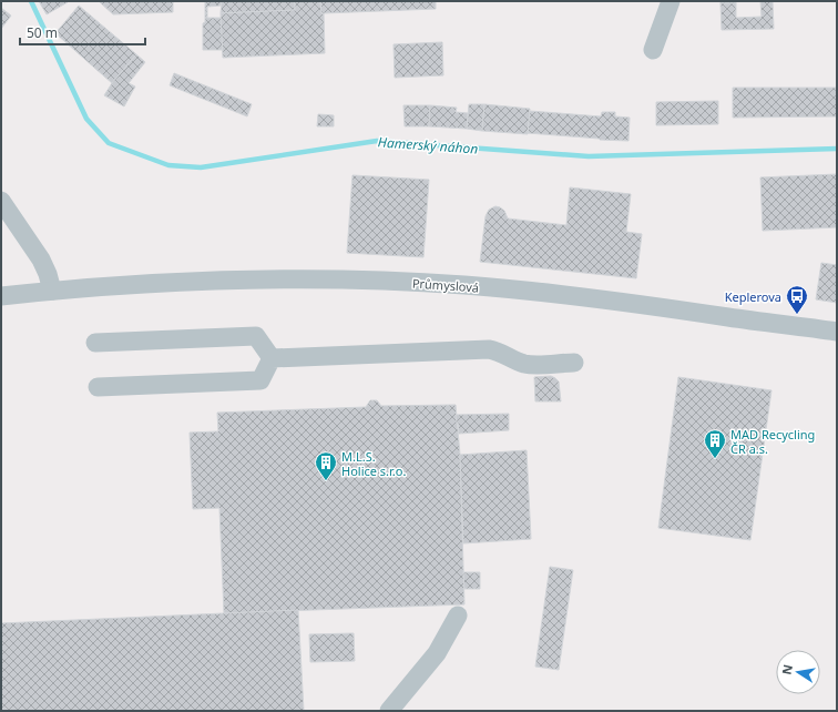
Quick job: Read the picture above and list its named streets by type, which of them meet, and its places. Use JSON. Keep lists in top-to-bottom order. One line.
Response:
{"streets":{"street":["Průmyslová"]},"water":["Hamerský náhon"],"places":{"bus stop":["Keplerova"],"building":["MAD Recycling ČR a.s.","M.L.S. Holice s.r.o."]},"scale_bar":"50 m","north":"left"}
